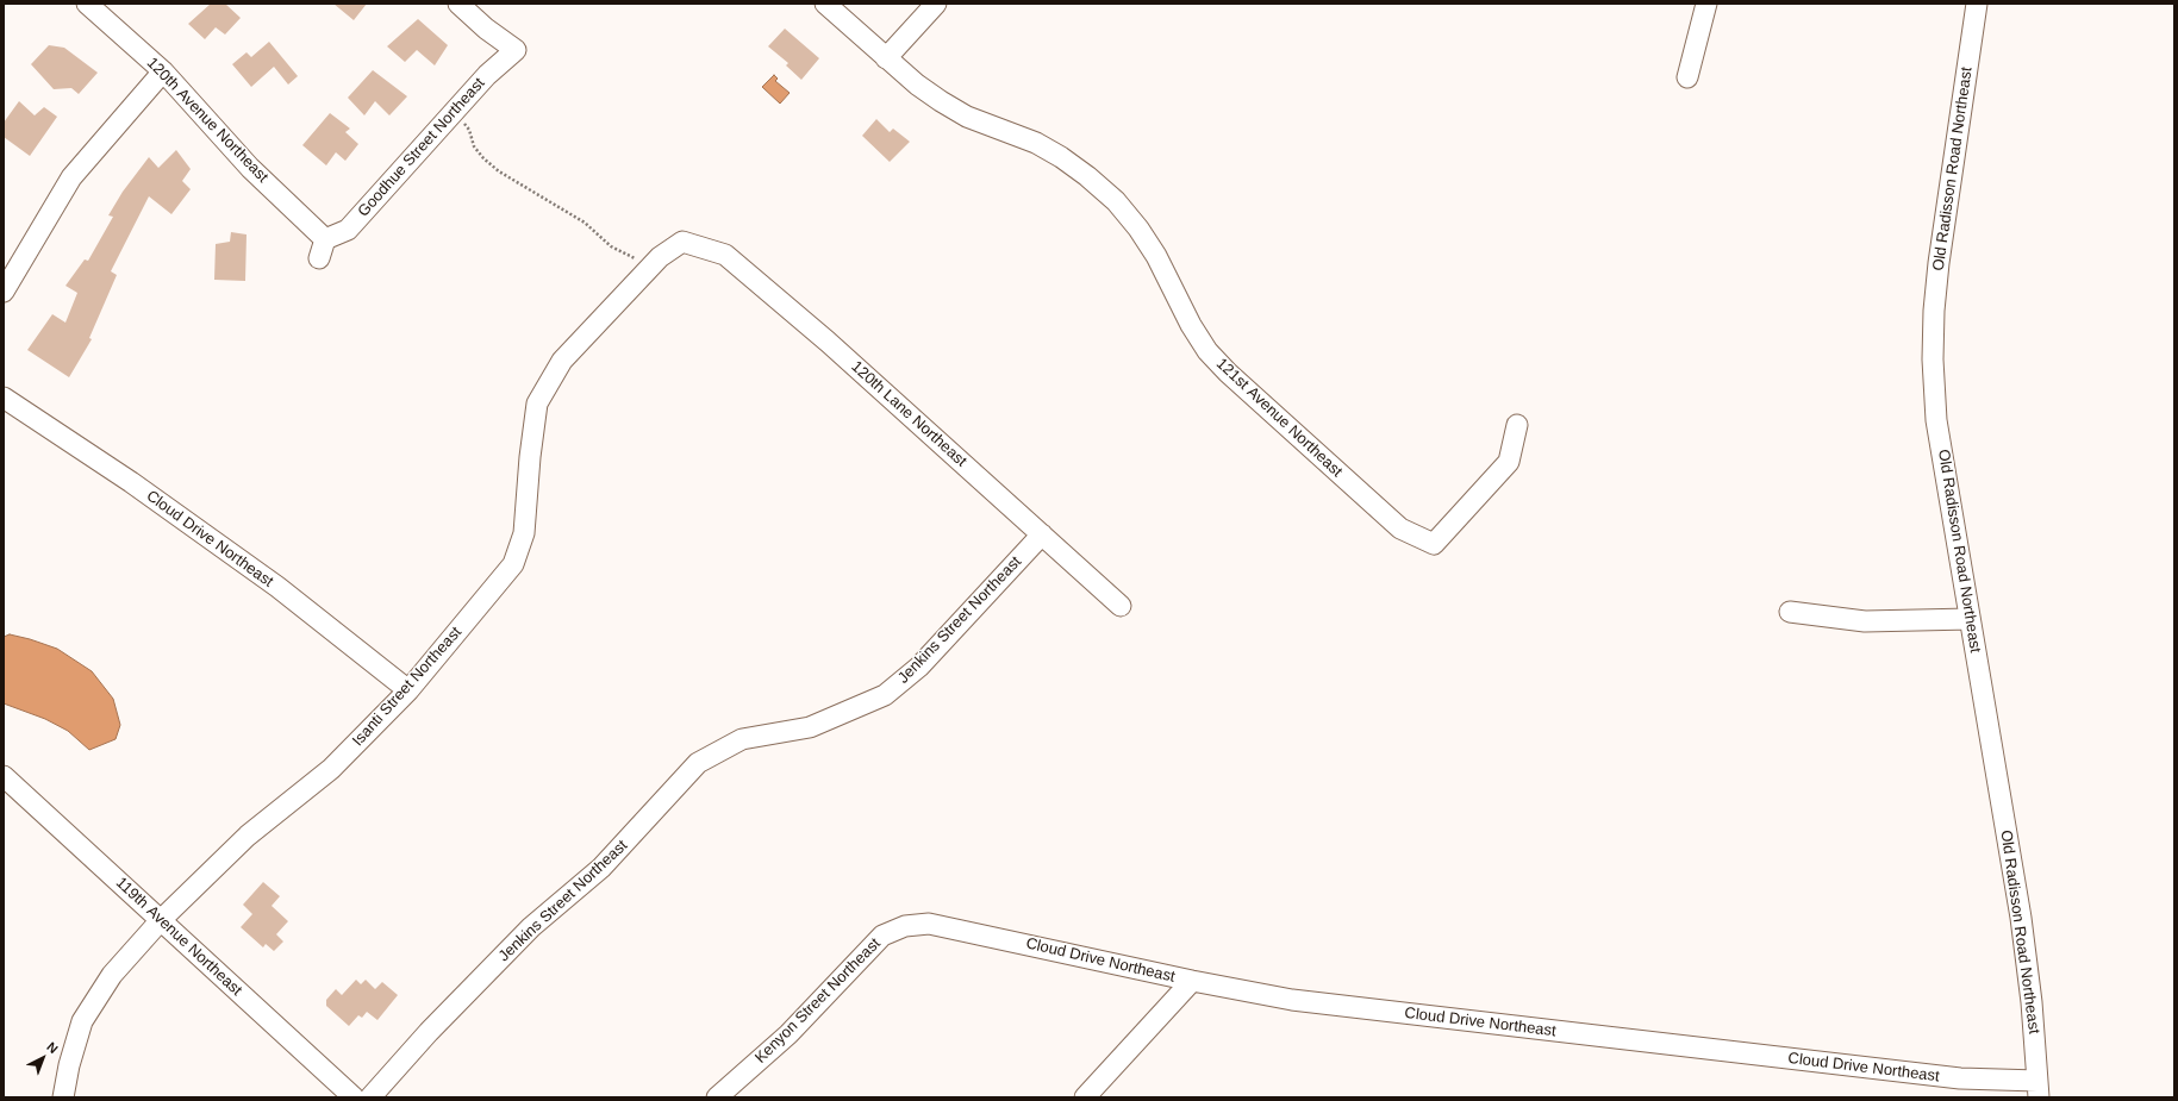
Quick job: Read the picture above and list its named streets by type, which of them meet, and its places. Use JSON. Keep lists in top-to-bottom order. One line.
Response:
{"streets":{"street":["120th Avenue Northeast","Goodhue Street Northeast","Old Radisson Road Northeast","120th Lane Northeast","121st Avenue Northeast","Cloud Drive Northeast","Jenkins Street Northeast","Isanti Street Northeast","119th Avenue Northeast","Kenyon Street Northeast"]},"crossings":[["120th Avenue Northeast","Goodhue Street Northeast"],["Old Radisson Road Northeast","Cloud Drive Northeast"],["120th Lane Northeast","Jenkins Street Northeast"],["120th Lane Northeast","Isanti Street Northeast"],["Cloud Drive Northeast","Isanti Street Northeast"],["Cloud Drive Northeast","Kenyon Street Northeast"],["Isanti Street Northeast","119th Avenue Northeast"]],"north":"top right"}
